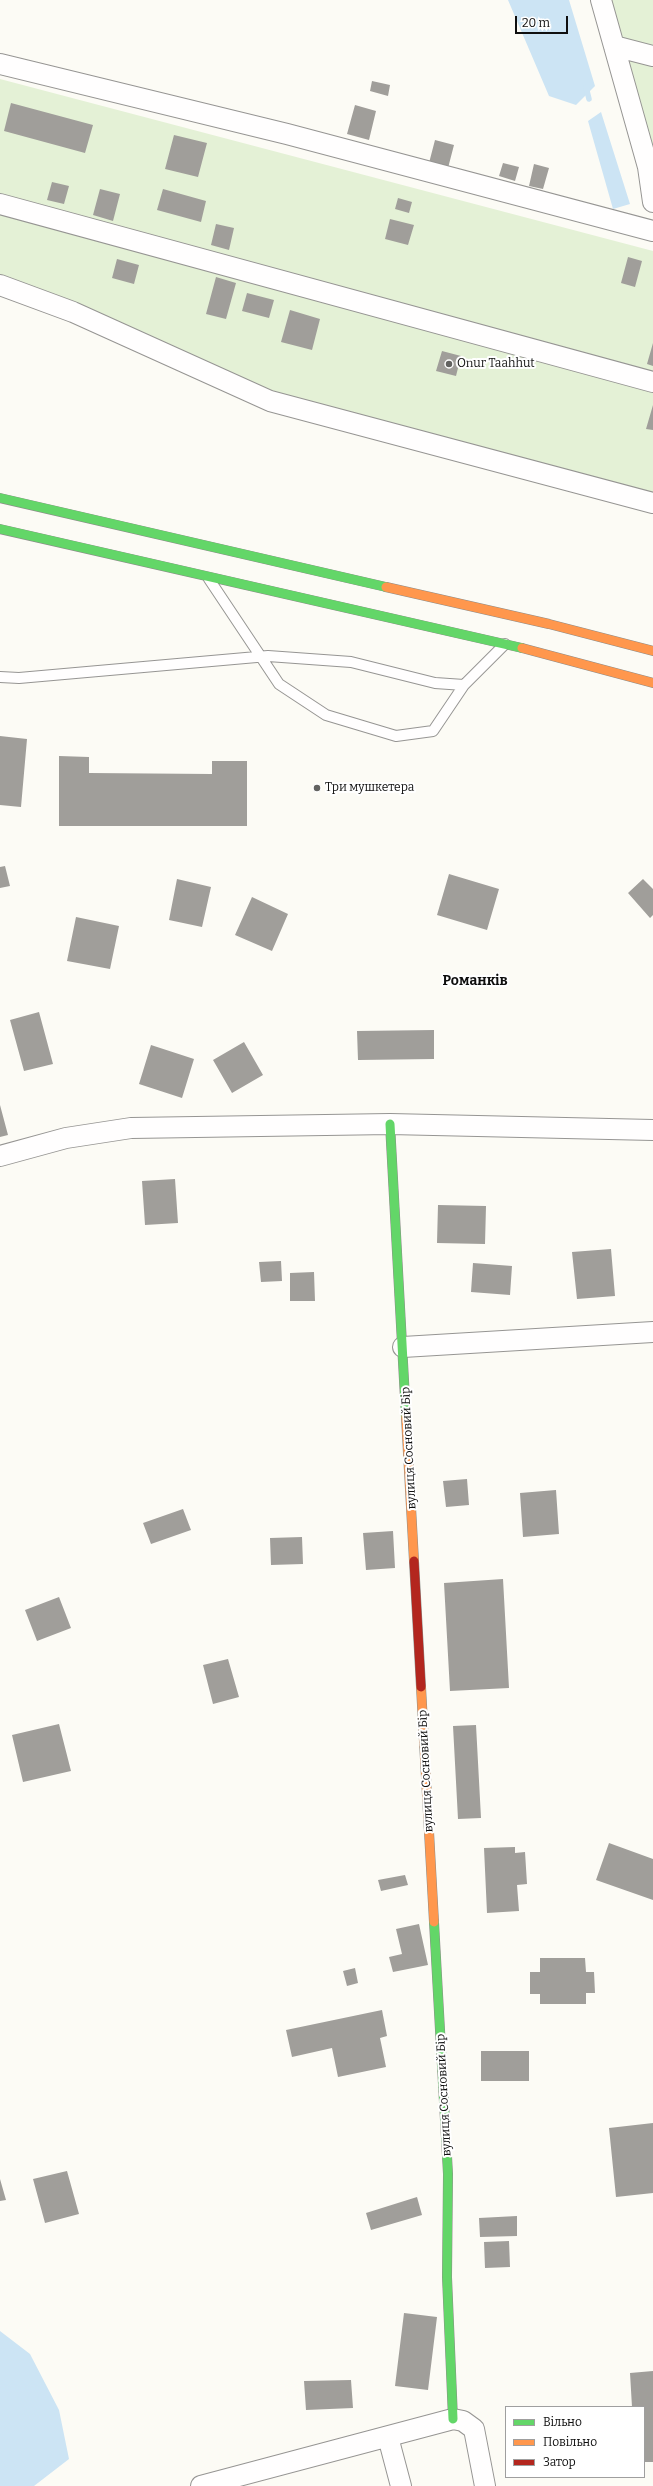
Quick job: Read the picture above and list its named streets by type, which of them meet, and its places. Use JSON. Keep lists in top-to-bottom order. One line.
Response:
{"streets":{"main road":["вулиця Сосновий Бір"]},"districts":["Романків"],"places":["Onur Taahhut","Три мушкетера"],"legend":["Вільно","Повільно","Затор"],"scale_bar":"20 m"}
